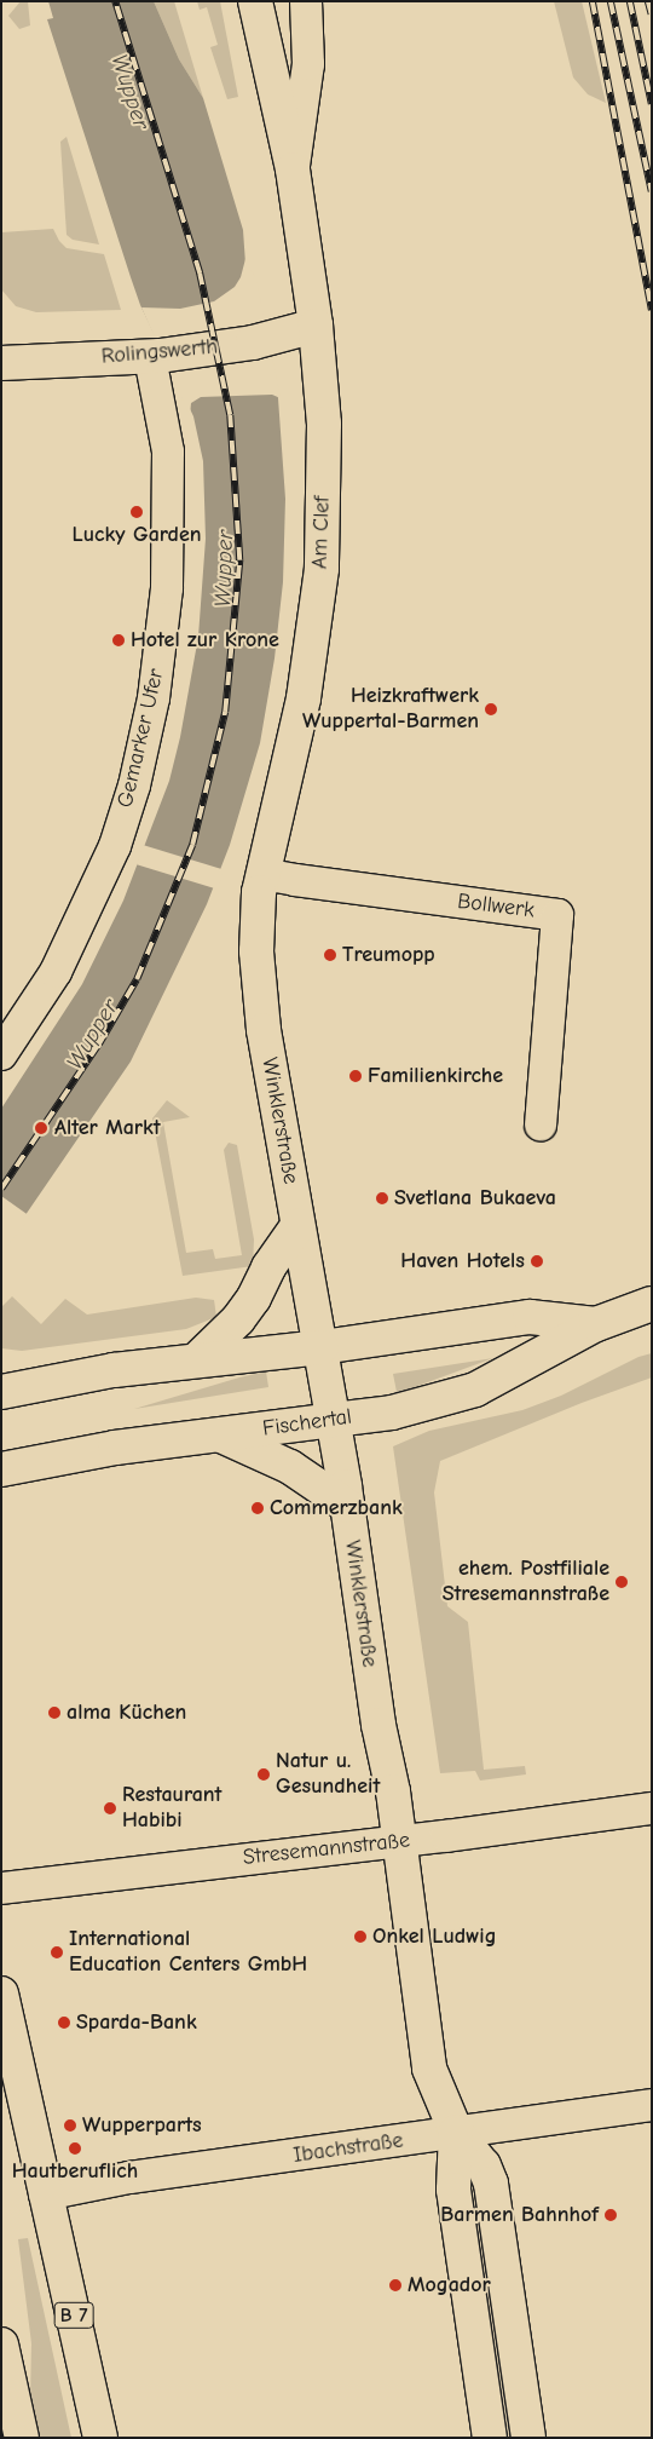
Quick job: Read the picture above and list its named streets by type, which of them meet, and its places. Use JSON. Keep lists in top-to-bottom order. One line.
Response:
{"streets":{"main road":["Rolingswerth","Am Clef","Winklerstraße","Fischertal","B 7"],"street":["Gemarker Ufer","Bollwerk","Stresemannstraße","Ibachstraße"]},"crossings":[["Rolingswerth","Am Clef"],["Rolingswerth","Gemarker Ufer"],["Am Clef","Bollwerk"],["Am Clef","Winklerstraße"],["Bollwerk","Winklerstraße"],["Winklerstraße","Fischertal"],["Winklerstraße","Stresemannstraße"],["Winklerstraße","Ibachstraße"],["Ibachstraße","B 7"]],"water":["Wupper"],"places":["Lucky Garden","Hotel zur Krone","Heizkraftwerk Wuppertal-Barmen","Treumopp","Familienkirche","Alter Markt","Svetlana Bukaeva","Haven Hotels","Commerzbank","ehem. Postfiliale Stresemannstraße","alma Küchen","Natur u. Gesundheit","Restaurant Habibi","Onkel Ludwig","International Education Centers GmbH","Sparda-Bank","Wupperparts","Hautberuflich","Barmen Bahnhof","Mogador"]}
